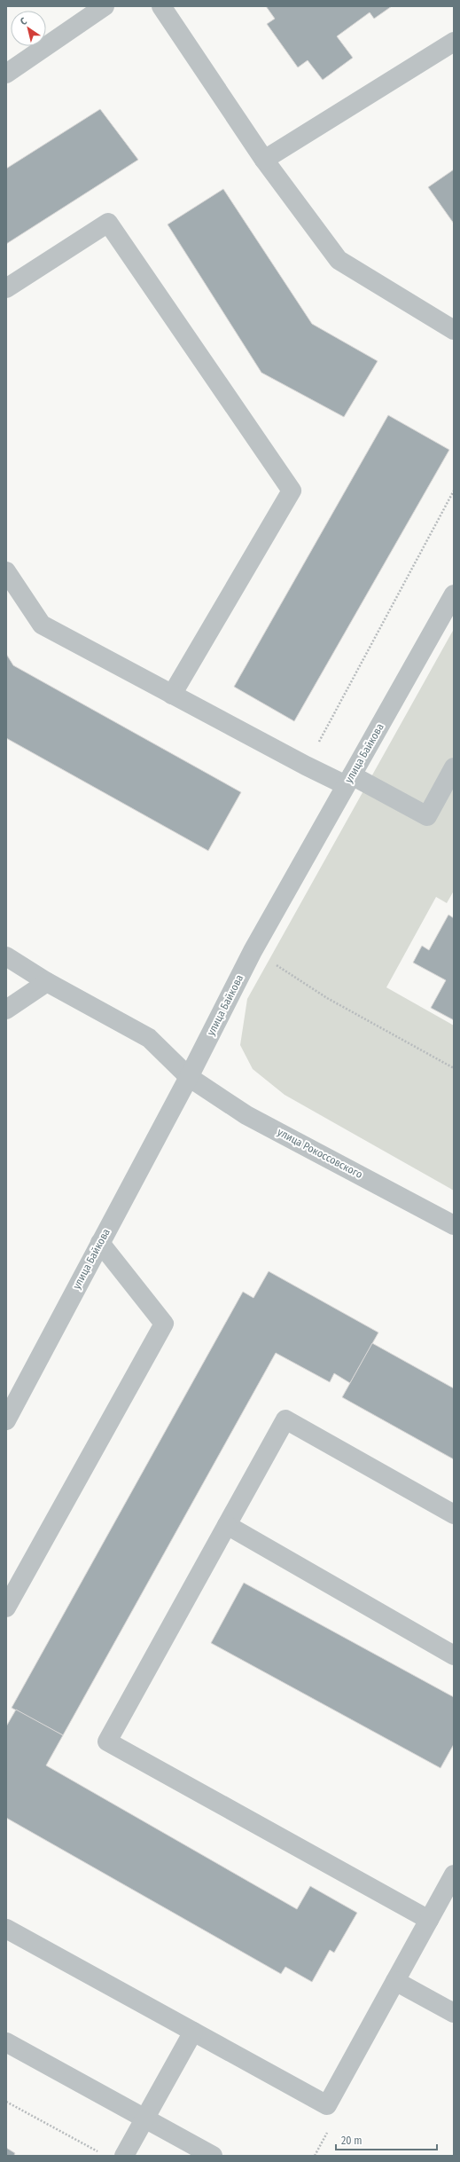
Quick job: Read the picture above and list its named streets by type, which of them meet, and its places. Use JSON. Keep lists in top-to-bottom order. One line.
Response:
{"streets":{"street":["улица Байкова","улица Рокоссовского"]},"crossings":[["улица Байкова","улица Рокоссовского"]],"scale_bar":"20 m","north":"top left"}
